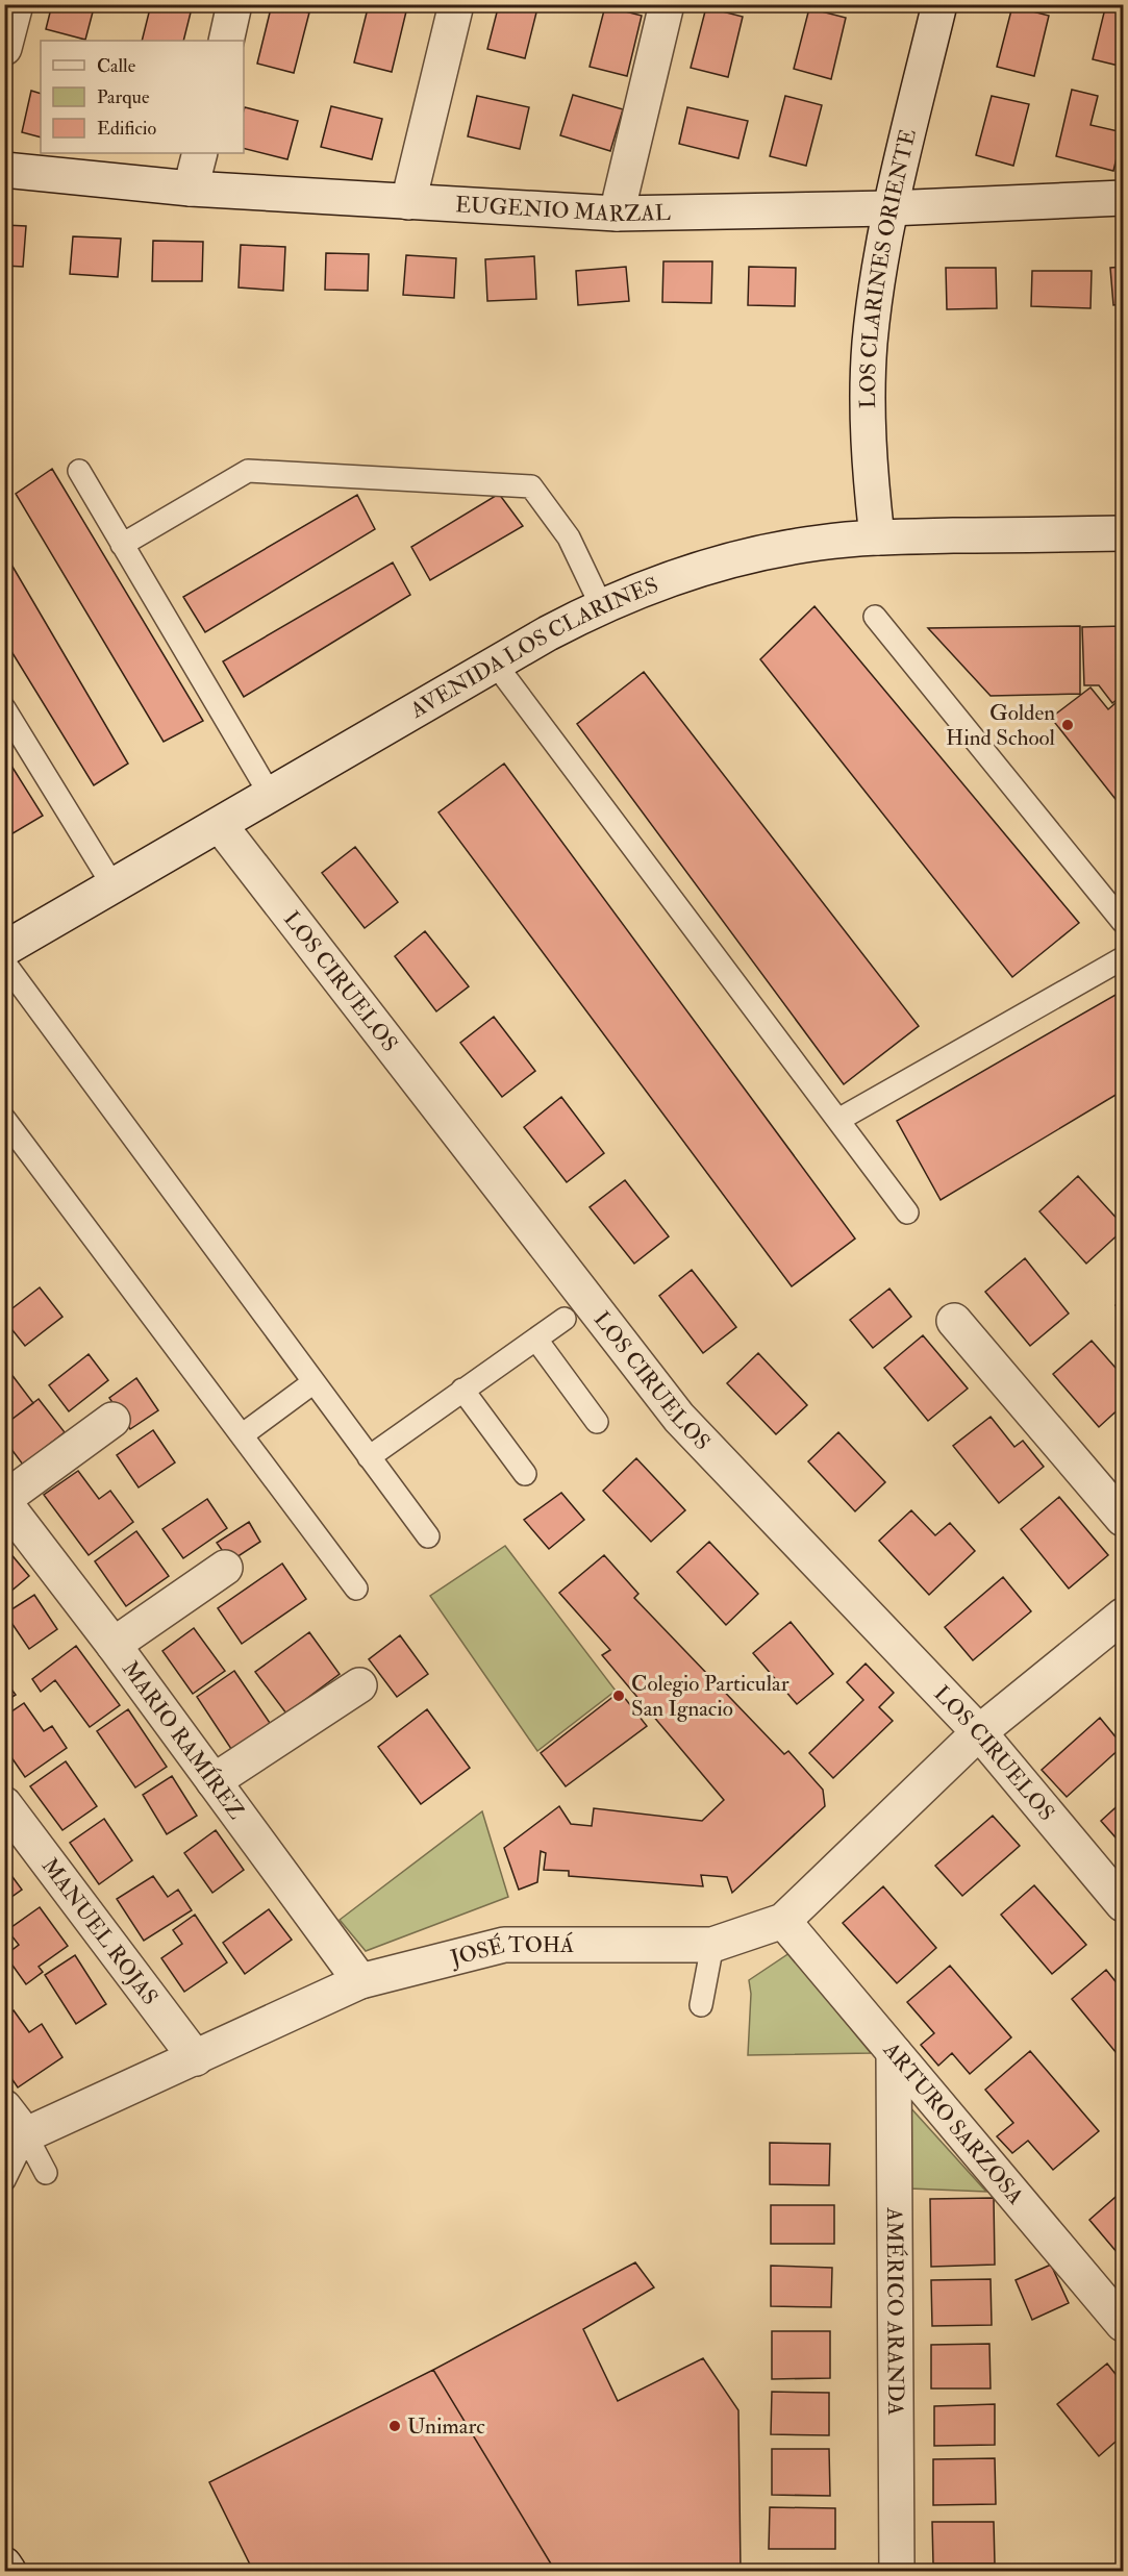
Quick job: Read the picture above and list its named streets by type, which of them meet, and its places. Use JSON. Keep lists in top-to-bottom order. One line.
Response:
{"streets":{"street":["EUGENIO MARZAL","LOS CLARINES ORIENTE","AVENIDA LOS CLARINES","LOS CIRUELOS","MARIO RAMÍREZ","MANUEL ROJAS","JOSÉ TOHÁ","ARTURO SARZOSA","AMÉRICO ARANDA"]},"crossings":[["EUGENIO MARZAL","LOS CLARINES ORIENTE"],["LOS CLARINES ORIENTE","AVENIDA LOS CLARINES"],["AVENIDA LOS CLARINES","LOS CIRUELOS"],["LOS CIRUELOS","JOSÉ TOHÁ"],["MARIO RAMÍREZ","JOSÉ TOHÁ"],["MANUEL ROJAS","JOSÉ TOHÁ"],["JOSÉ TOHÁ","ARTURO SARZOSA"],["ARTURO SARZOSA","AMÉRICO ARANDA"]],"places":["Golden Hind School","Colegio Particular San Ignacio","Unimarc"],"legend":["Calle","Parque","Edificio"]}
